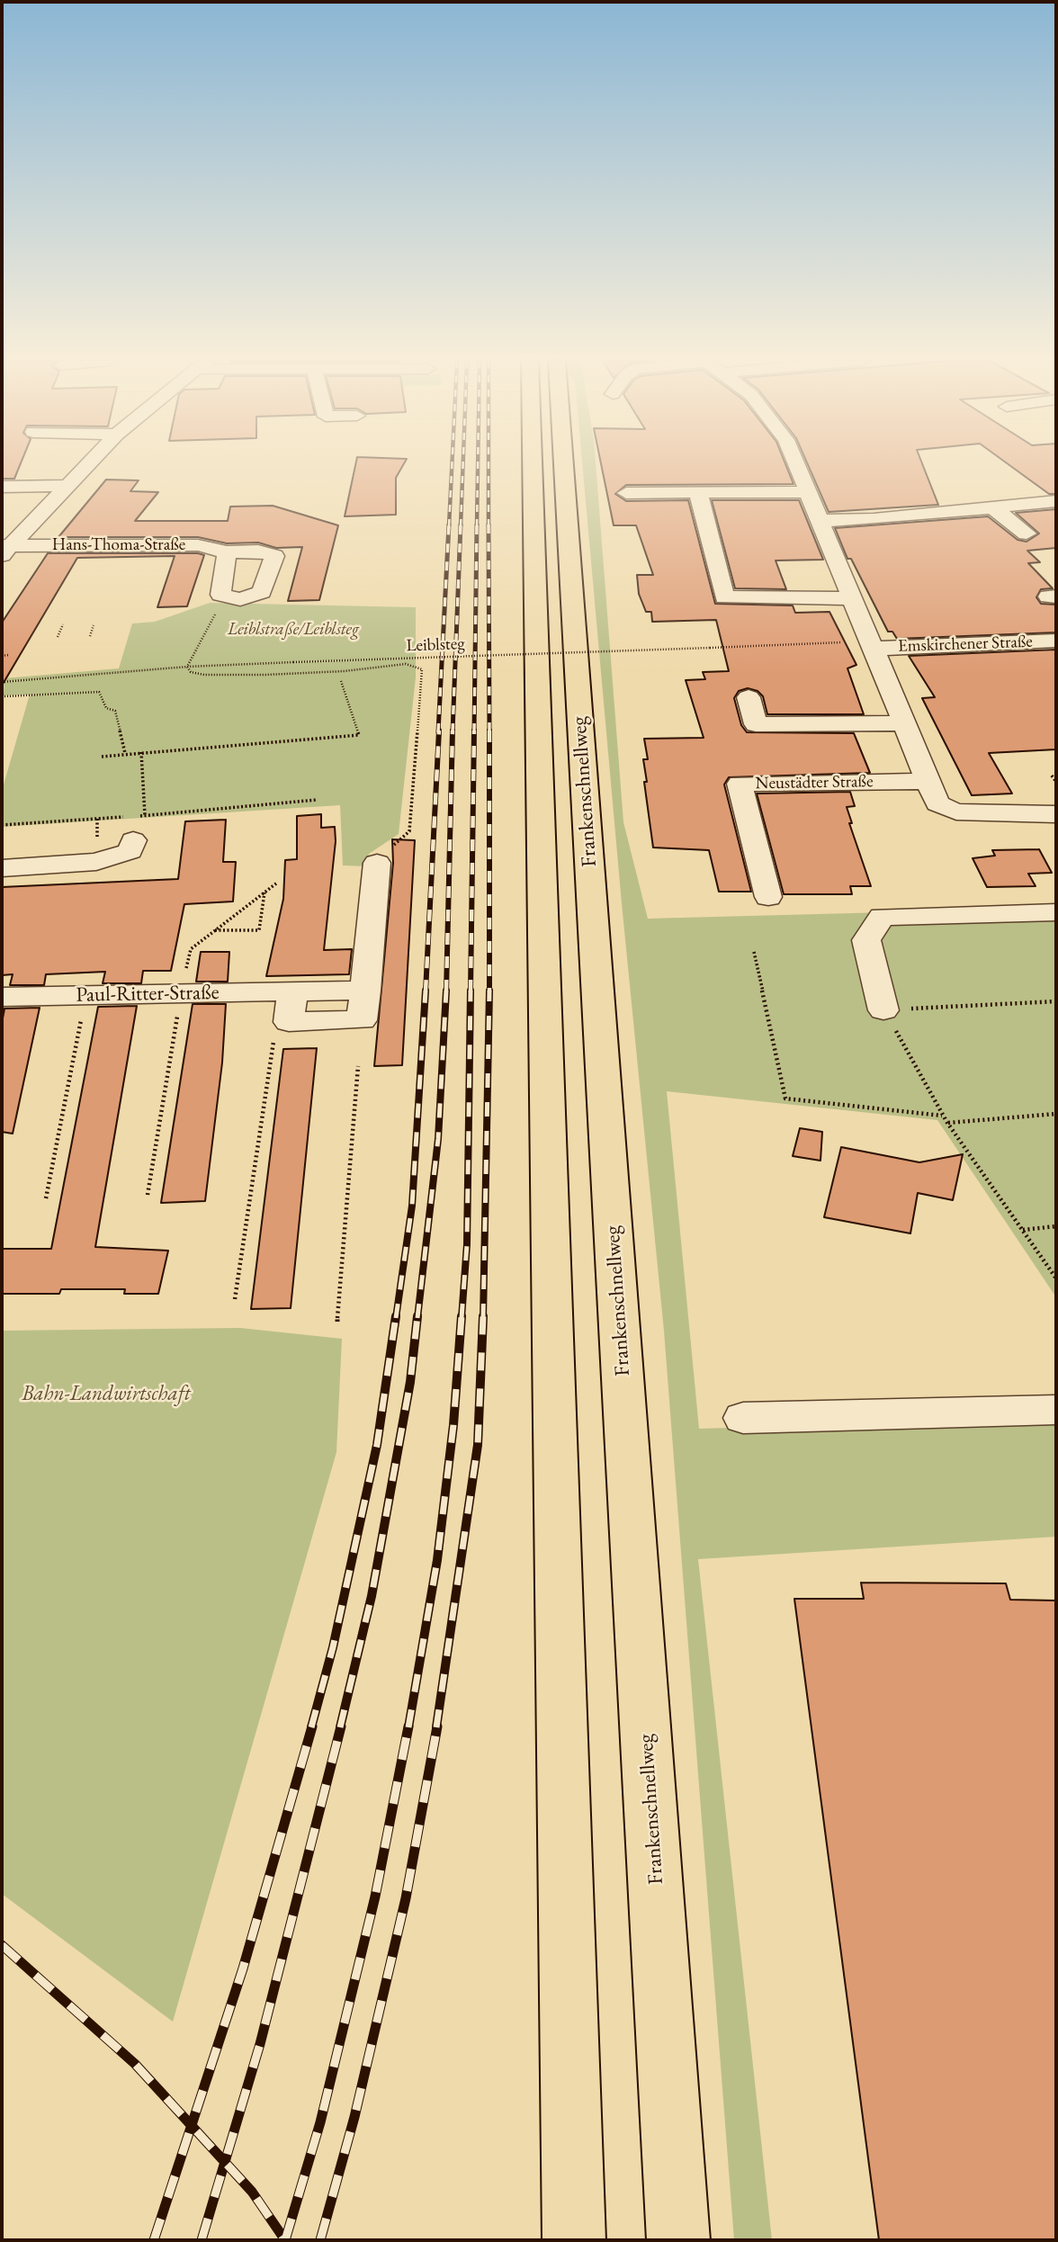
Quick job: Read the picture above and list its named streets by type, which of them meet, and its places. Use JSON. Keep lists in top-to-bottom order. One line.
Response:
{"streets":{"highway":["Frankenschnellweg"],"street":["Hans-Thoma-Straße","Emskirchener Straße","Neustädter Straße","Paul-Ritter-Straße"],"path":["Leiblsteg"]},"crossings":[["Emskirchener Straße","Leiblsteg"]],"parks":["Leiblstraße/Leiblsteg","Bahn-Landwirtschaft"]}
